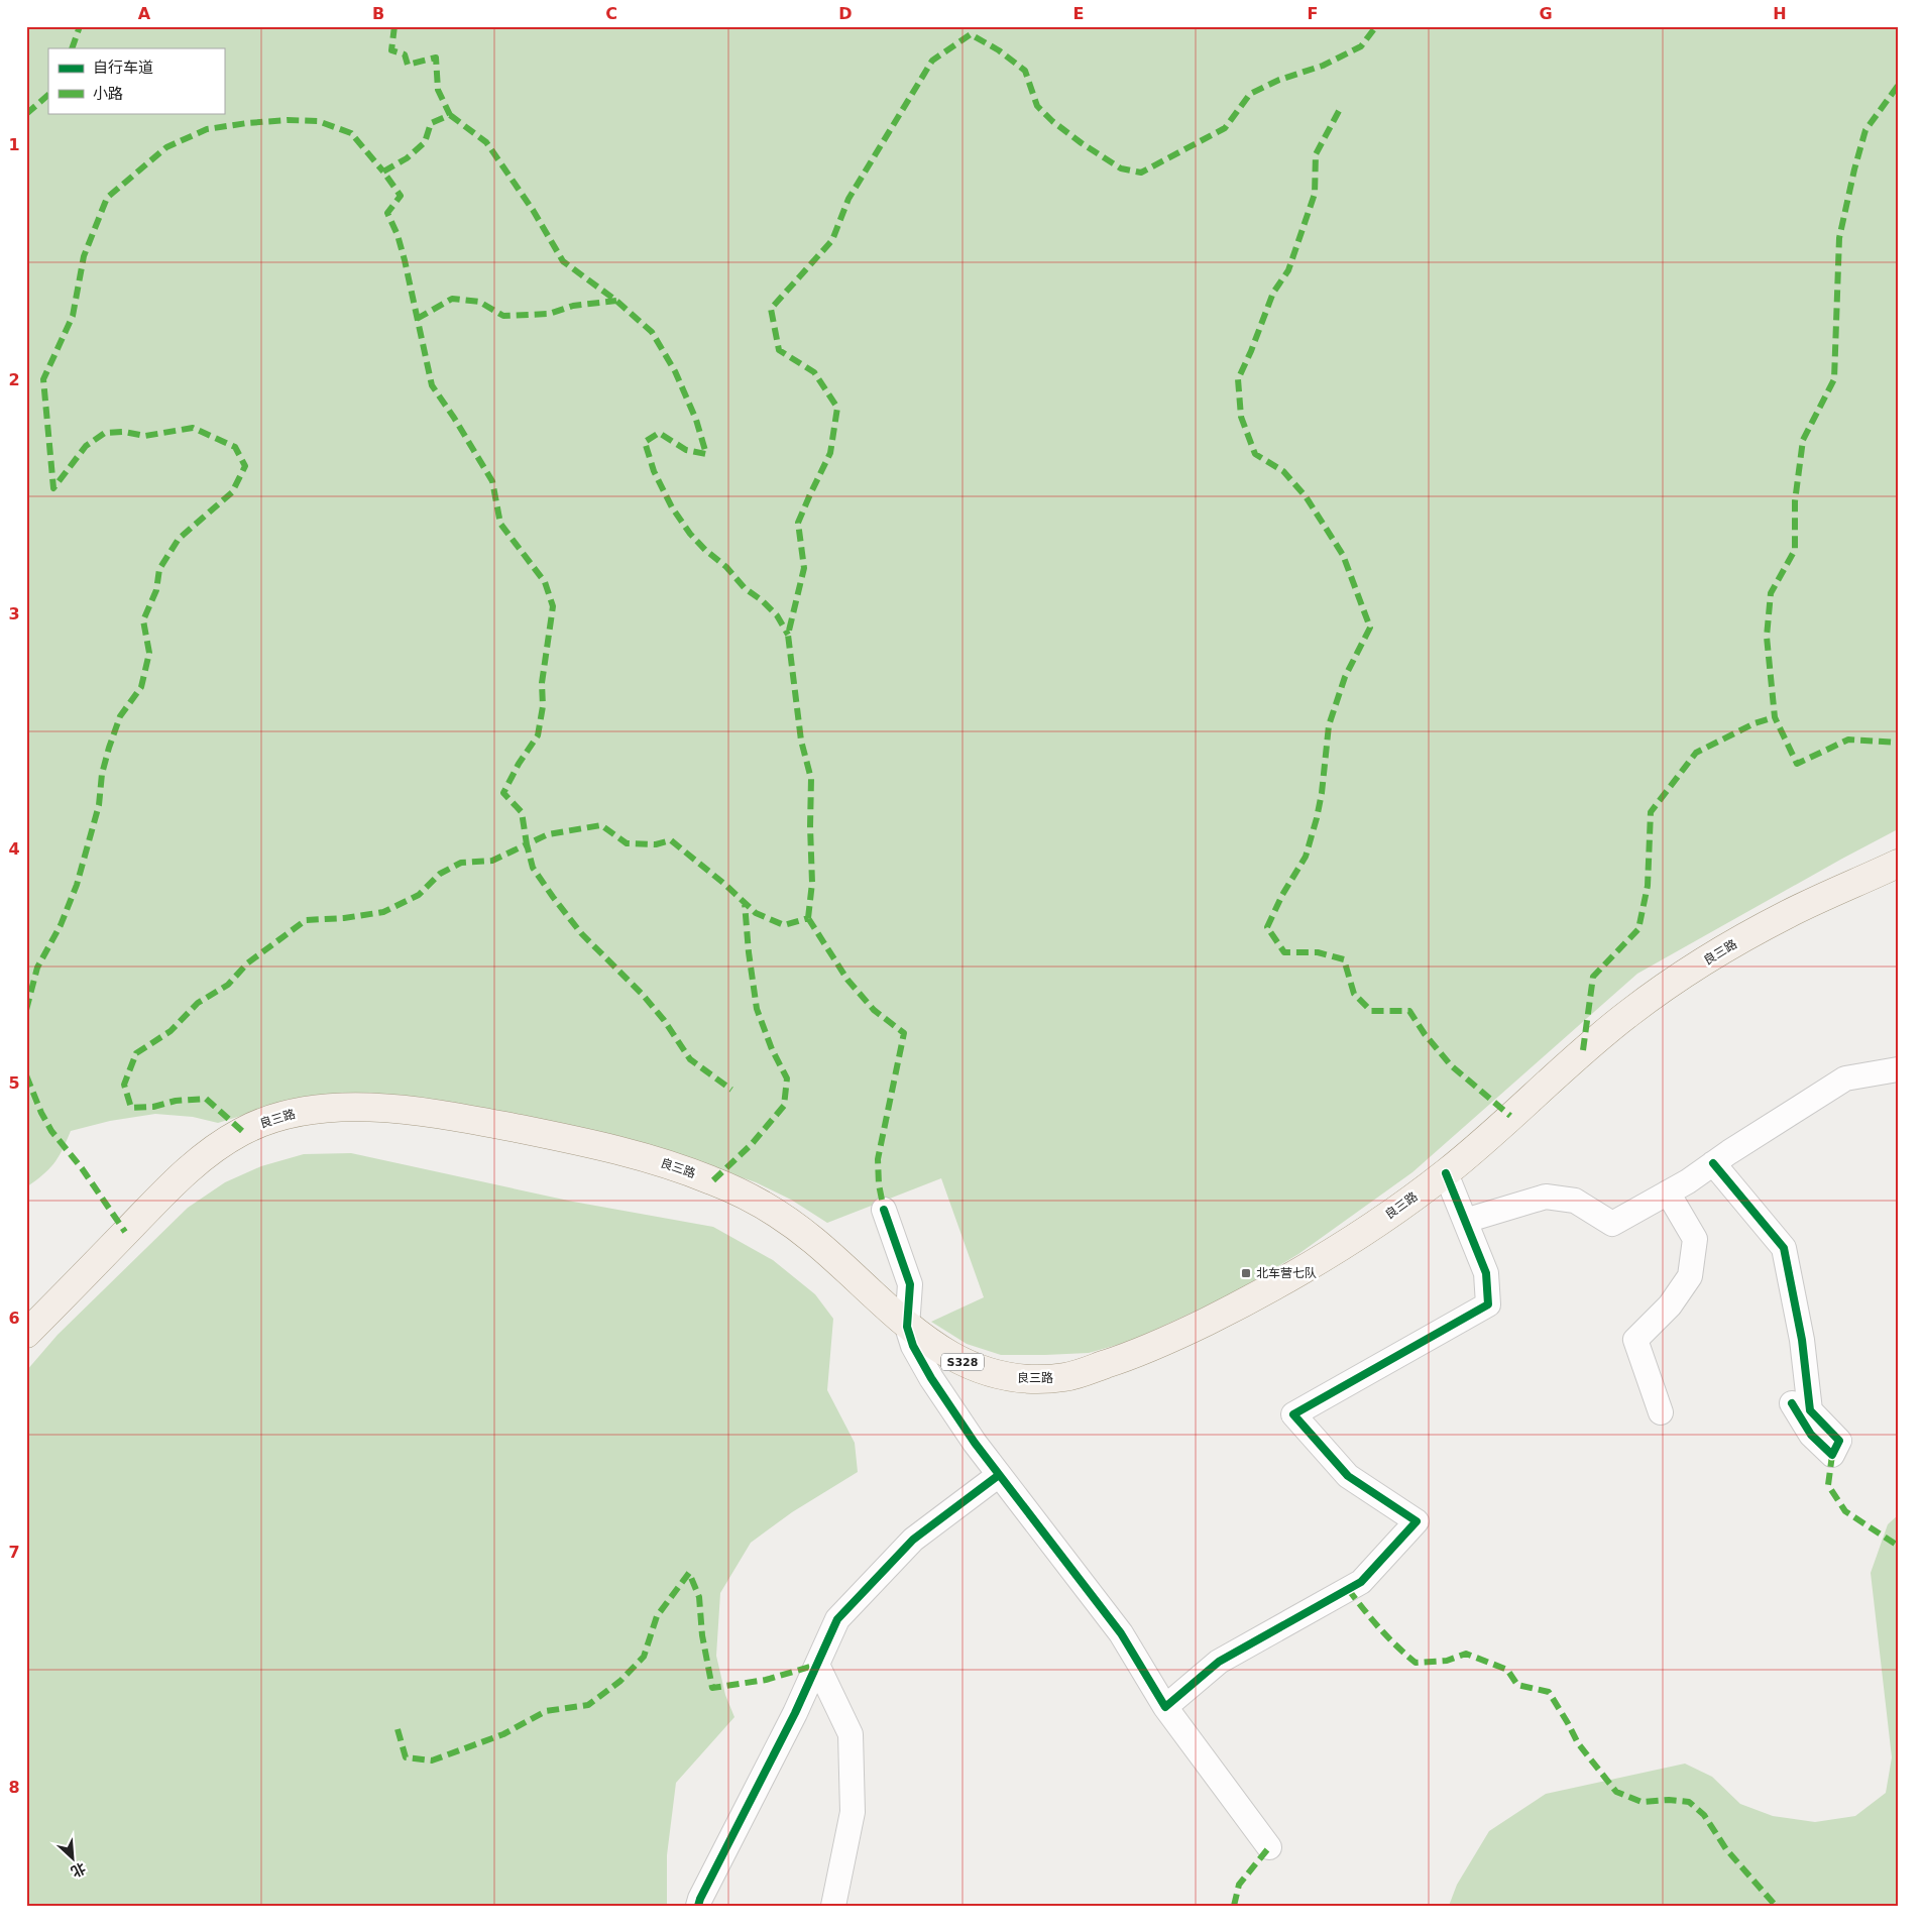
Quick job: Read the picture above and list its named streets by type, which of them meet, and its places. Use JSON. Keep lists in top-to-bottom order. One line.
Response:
{"streets":{"main road":["良三路","S328"]},"places":{"transit":["北车营七队"]},"legend":["自行车道","小路"],"north":"bottom right","grid":{"columns":["A","B","C","D","E","F","G","H"],"rows":["1","2","3","4","5","6","7","8"]}}
